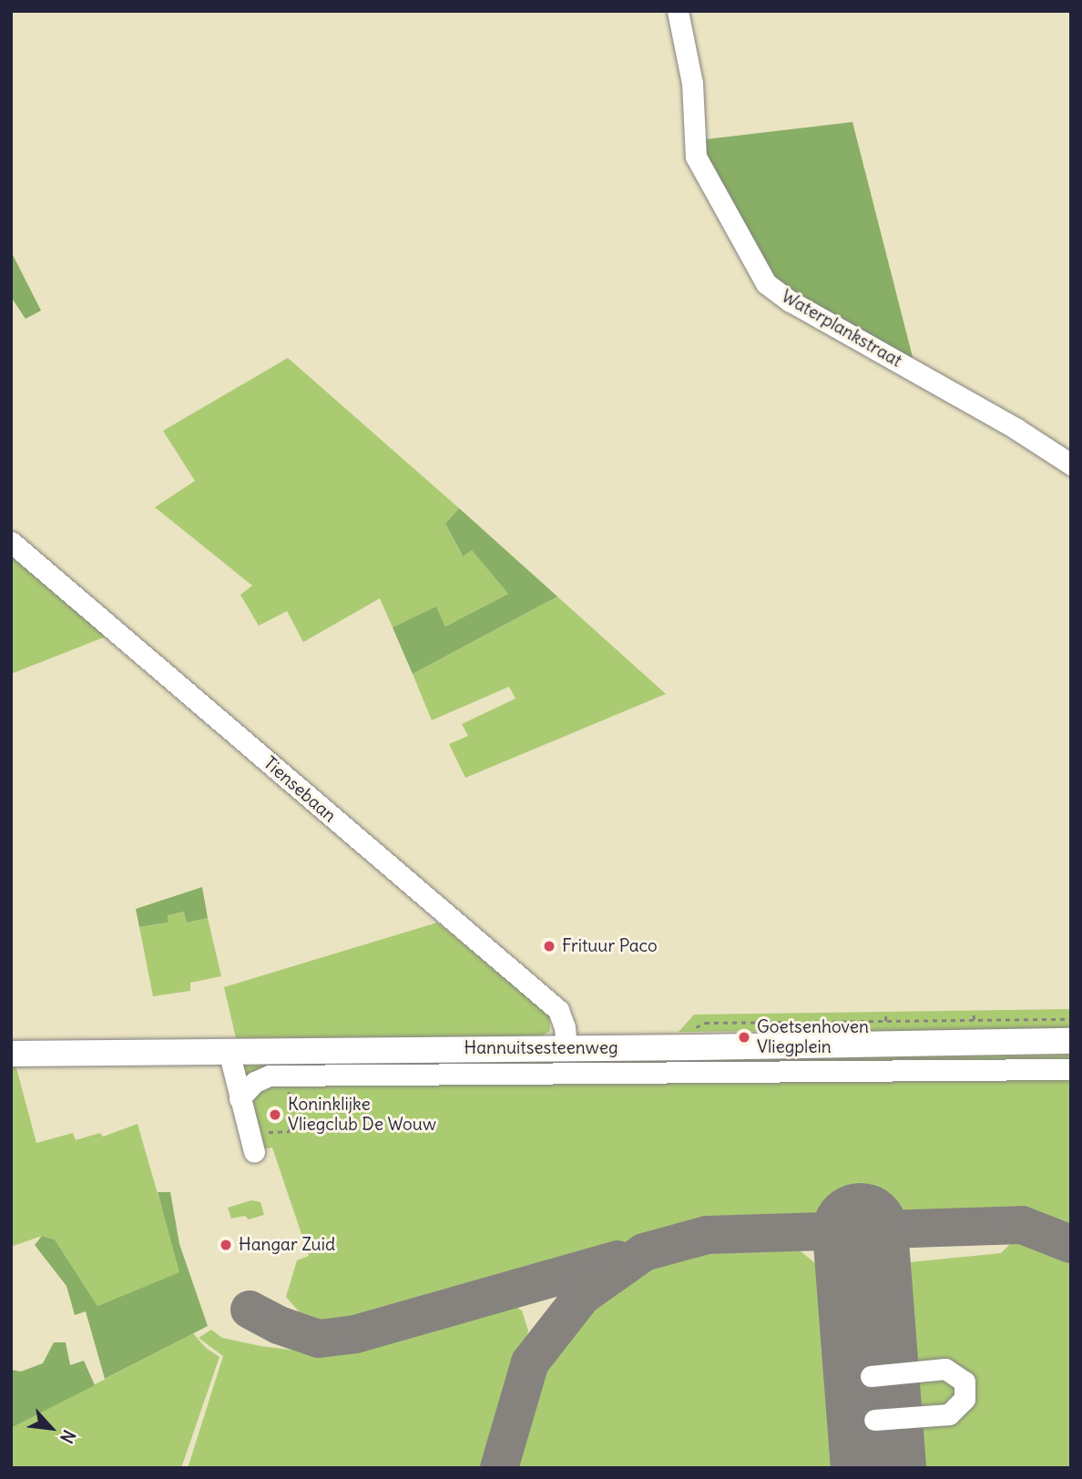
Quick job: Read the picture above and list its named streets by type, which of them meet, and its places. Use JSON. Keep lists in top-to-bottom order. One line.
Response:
{"streets":{"main road":["Hannuitsesteenweg"],"street":["Waterplankstraat","Tiensebaan"]},"crossings":[["Tiensebaan","Hannuitsesteenweg"]],"places":["Frituur Paco","Goetsenhoven Vliegplein","Koninklijke Vliegclub De Wouw","Hangar Zuid"],"north":"bottom right"}
